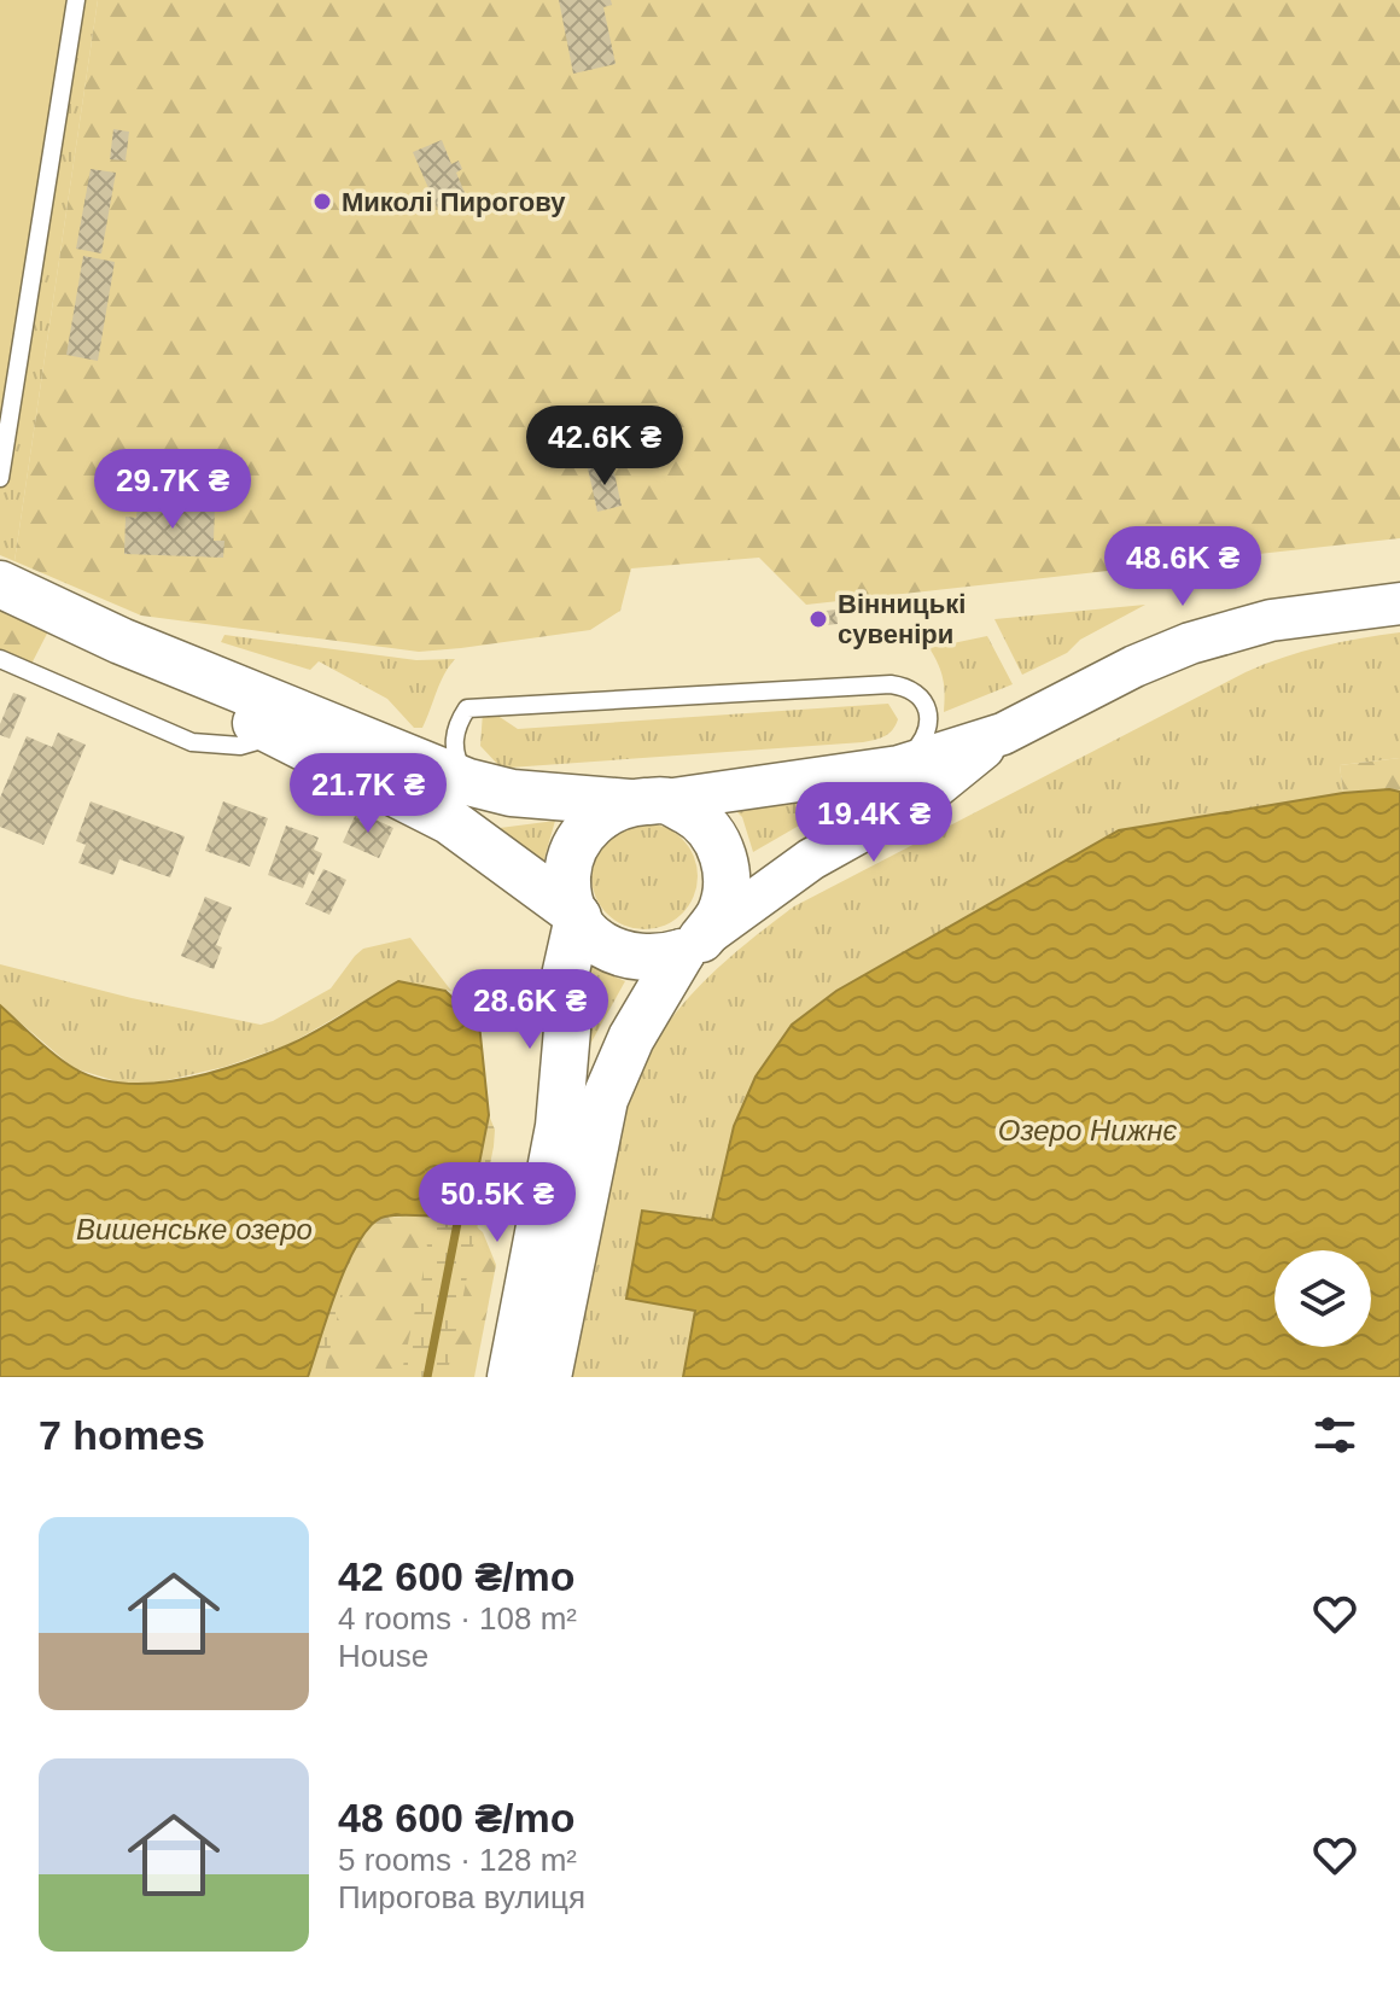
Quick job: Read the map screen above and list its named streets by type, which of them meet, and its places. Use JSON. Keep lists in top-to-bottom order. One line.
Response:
{"water":["Озеро Нижнє","Вишенське озеро"],"places":["Миколі Пирогову","Вінницькі сувеніри"],"page":{"price":["42.6K ₴","29.7K ₴","48.6K ₴","21.7K ₴","19.4K ₴","28.6K ₴","50.5K ₴"],"heading":"7 homes","list":[{"name":"42 600 ₴/mo","note":"4 rooms · 108 m² · House"},{"name":"48 600 ₴/mo","note":"5 rooms · 128 m² · Пирогова вулиця"}]}}
